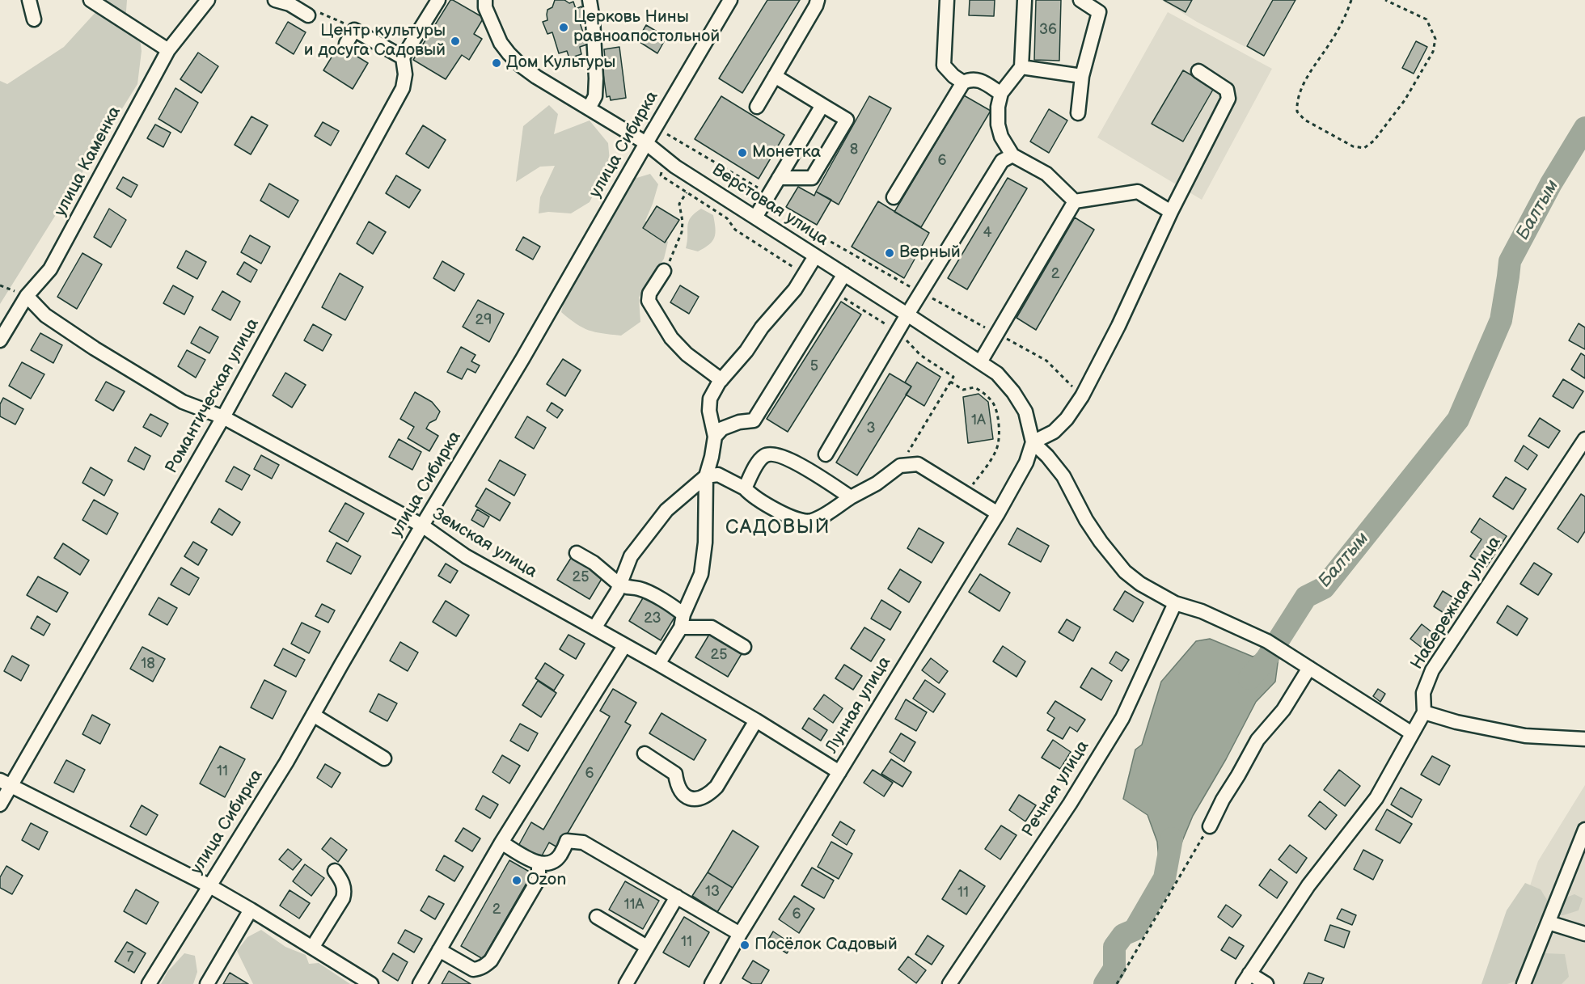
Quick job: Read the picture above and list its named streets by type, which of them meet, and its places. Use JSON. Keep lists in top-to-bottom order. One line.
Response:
{"streets":{"street":["улица Сибирка","улица Каменка","Верстовая улица","Романтическая улица","Земская улица","Набережная улица","Лунная улица","Речная улица"]},"crossings":[["улица Сибирка","Верстовая улица"],["улица Сибирка","Земская улица"],["улица Каменка","Земская улица"],["Верстовая улица","Лунная улица"],["Романтическая улица","Земская улица"],["Земская улица","Лунная улица"]],"districts":["САДОВЫЙ"],"water":["Балтым"],"places":["Церковь Нины равноапостольной","Центр культуры и досуга Садовый","Дом Культуры","Монетка","Верный","Ozon","Посёлок Садовый"],"house_numbers":["36","8","6","4","2","29","5","1А","3","25","23","25","18","11","6","13","11","11А","2","6","11","7"]}
